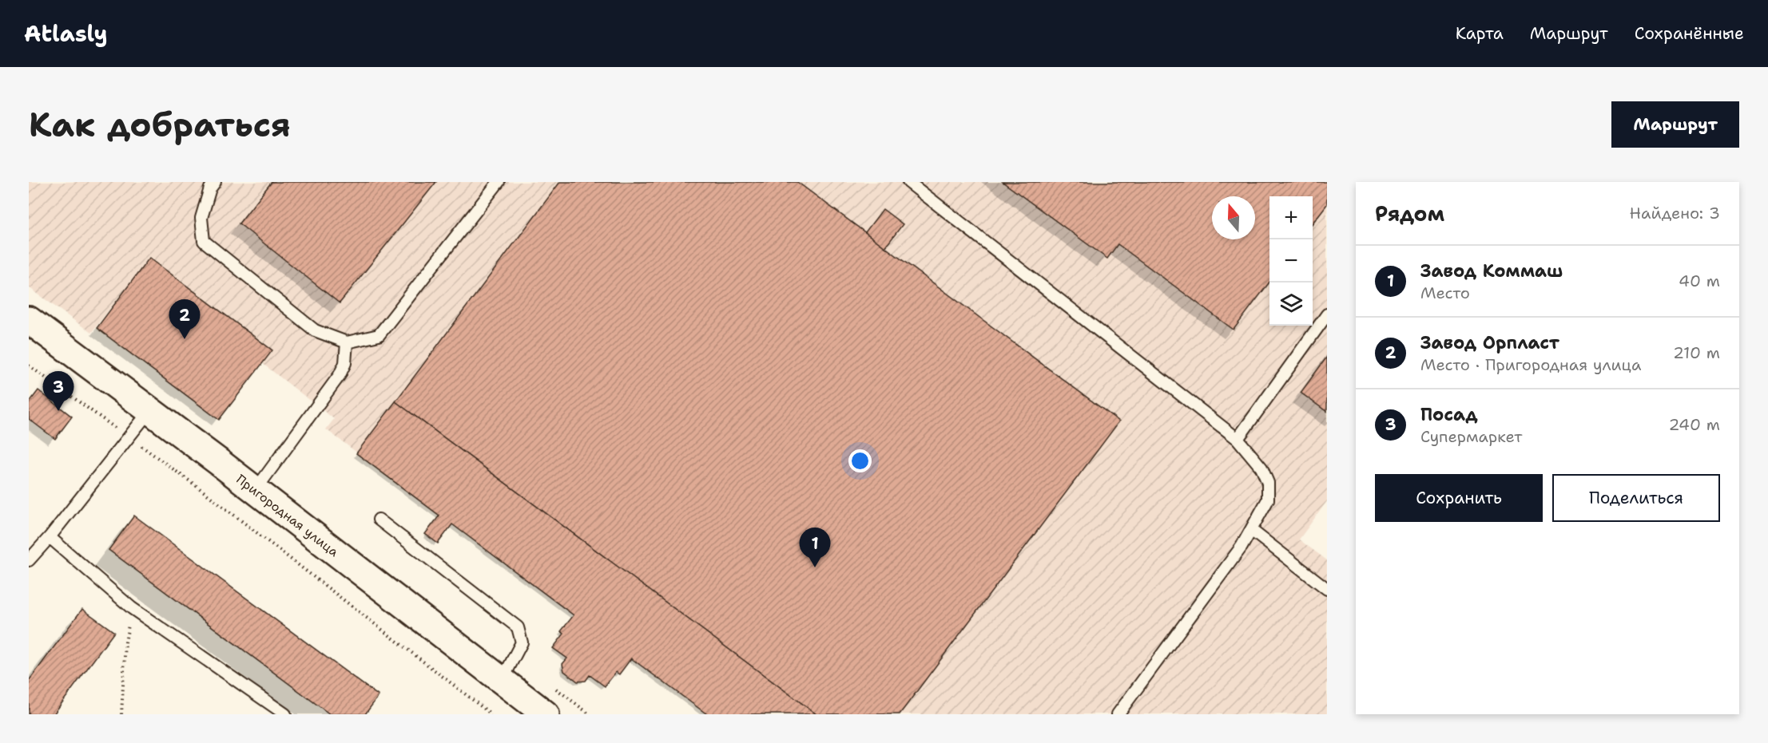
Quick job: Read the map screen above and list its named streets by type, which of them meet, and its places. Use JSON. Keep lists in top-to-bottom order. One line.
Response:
{"streets":{"main road":["Пригородная улица"]},"north":"top","page":{"header":"Atlasly","nav":["Карта","Маршрут","Сохранённые"],"buttons":["Маршрут",["Сохранить","Поделиться"]],"title":"Как добраться","heading":["Рядом","Найдено: 3"],"map_buttons":["+","−"],"list":[{"mark":"1","name":"Завод Коммаш","note":"Место","value":"40 m"},{"mark":"2","name":"Завод Орпласт","note":"Место · Пригородная улица","value":"210 m"},{"mark":"3","name":"Посад","note":"Супермаркет","value":"240 m"}],"pins":["2","3","1"]}}
